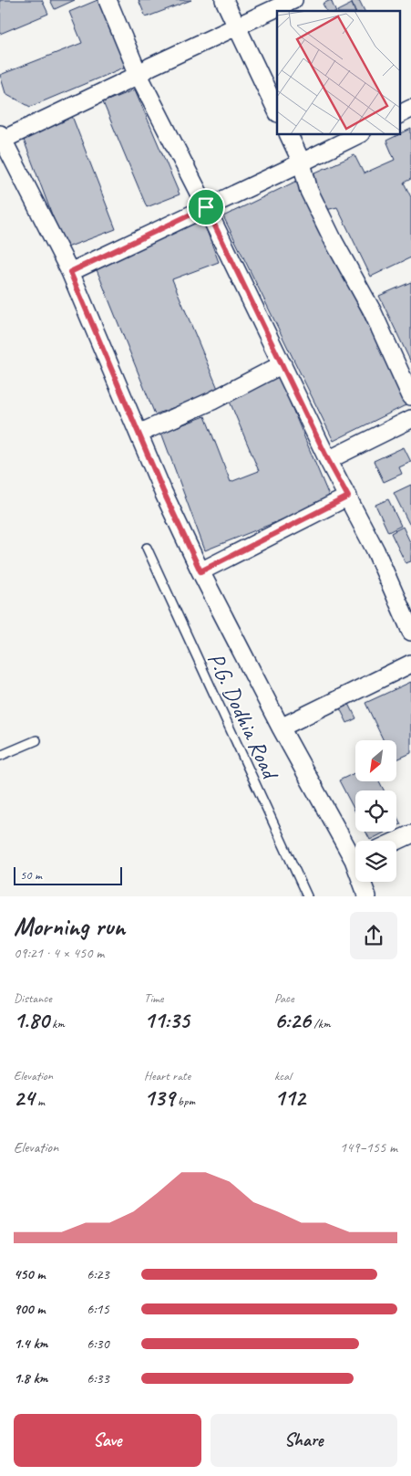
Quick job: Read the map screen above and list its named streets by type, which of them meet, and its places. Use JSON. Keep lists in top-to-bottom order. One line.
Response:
{"streets":{"lane":["P.G. Dodhia Road"]},"scale_bar":"50 m","north":"bottom left","page":{"scale":"50 m","heading":["Morning run","09:21 · 4 × 450 m"],"stats":[["Distance","1.80 km"],["Time","11:35"],["Pace","6:26 /km"],["Elevation","24 m"],["Heart rate","139 bpm"],["kcal","112"]],"chart":["Elevation","149–155 m"],"list":[{"name":"450 m","note":"6:23"},{"name":"900 m","note":"6:15"},{"name":"1.4 km","note":"6:30"},{"name":"1.8 km","note":"6:33"}],"buttons":["Save","Share"]}}
